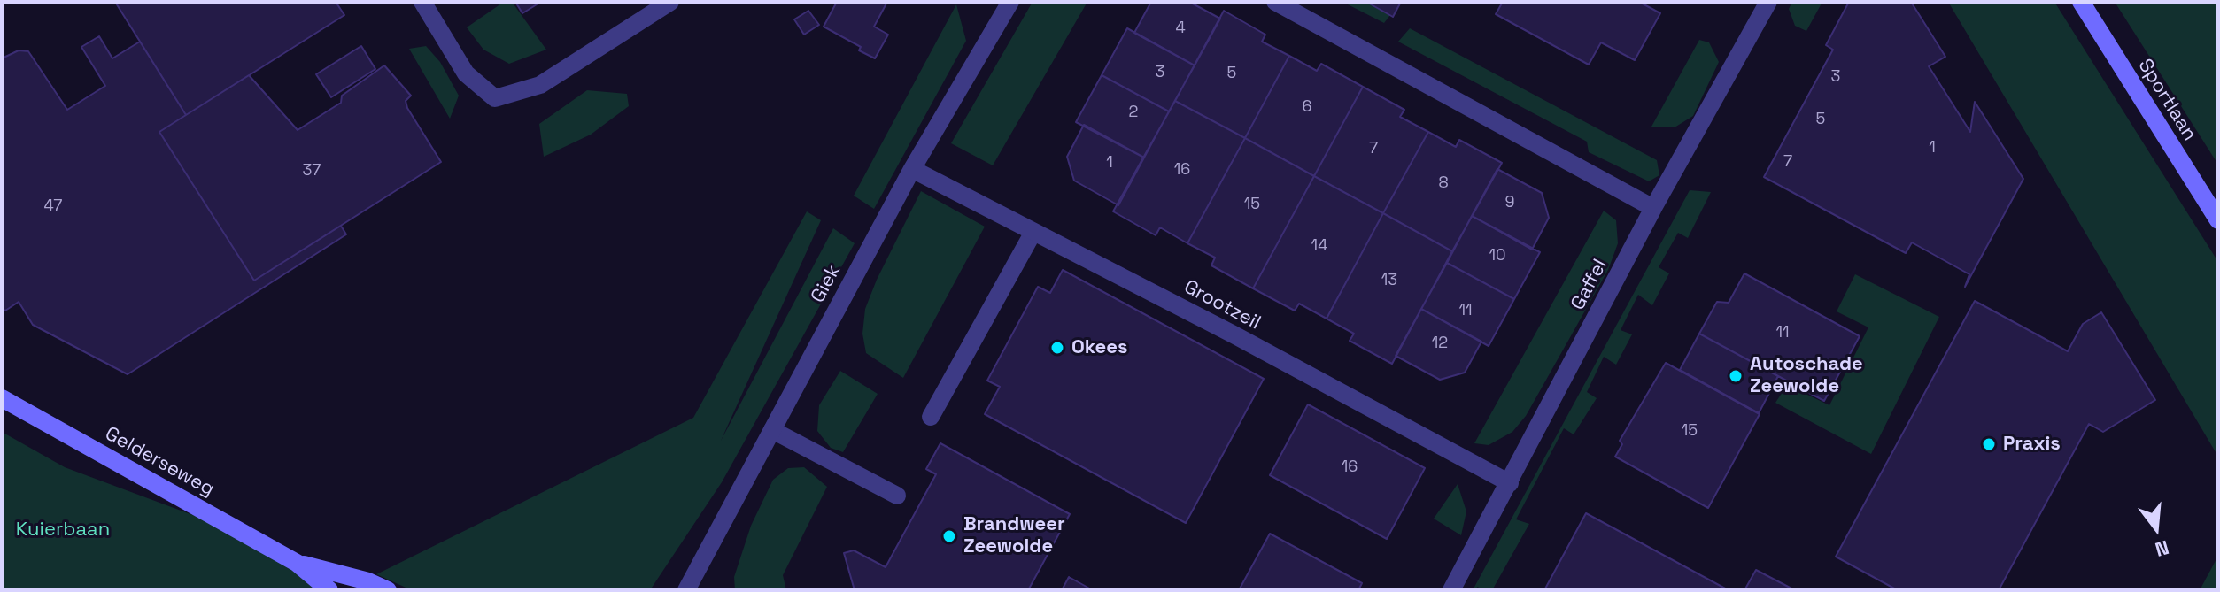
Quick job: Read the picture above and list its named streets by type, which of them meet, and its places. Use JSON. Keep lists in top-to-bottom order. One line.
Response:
{"streets":{"street":["Sportlaan","Giek","Gaffel","Grootzeil","Gelderseweg"]},"crossings":[["Giek","Grootzeil"],["Gaffel","Grootzeil"]],"parks":["Kuierbaan"],"places":["Okees","Autoschade Zeewolde","Praxis","Brandweer Zeewolde"],"house_numbers":["4","3","5","3","6","2","5","1","7","7","1","16","37","8","9","15","47","14","10","13","11","11","12","15","16"],"north":"bottom"}
